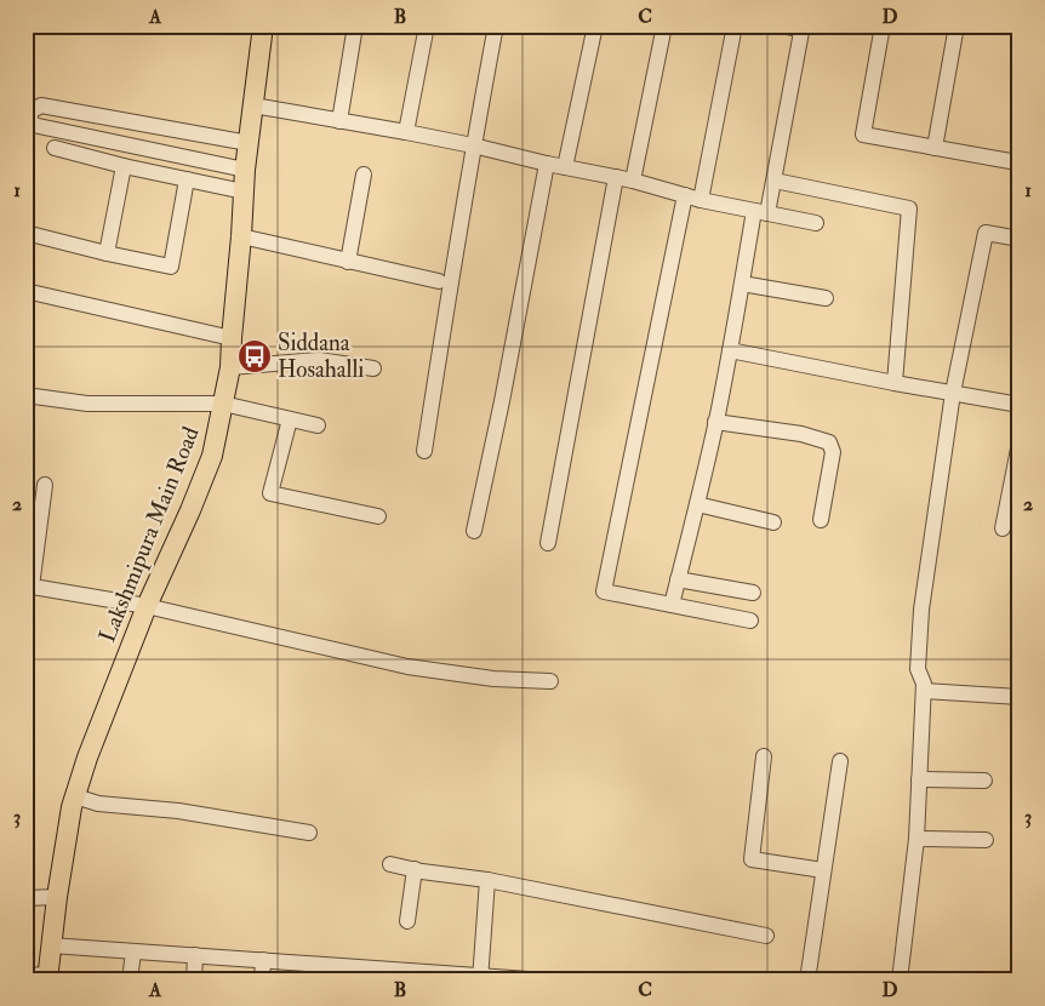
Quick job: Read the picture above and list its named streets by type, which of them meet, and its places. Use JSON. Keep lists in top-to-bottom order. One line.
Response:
{"streets":{"main road":["Lakshmipura Main Road"]},"places":{"bus stop":["Siddana Hosahalli"]},"grid":{"columns":["A","B","C","D"],"rows":["1","2","3"]}}
